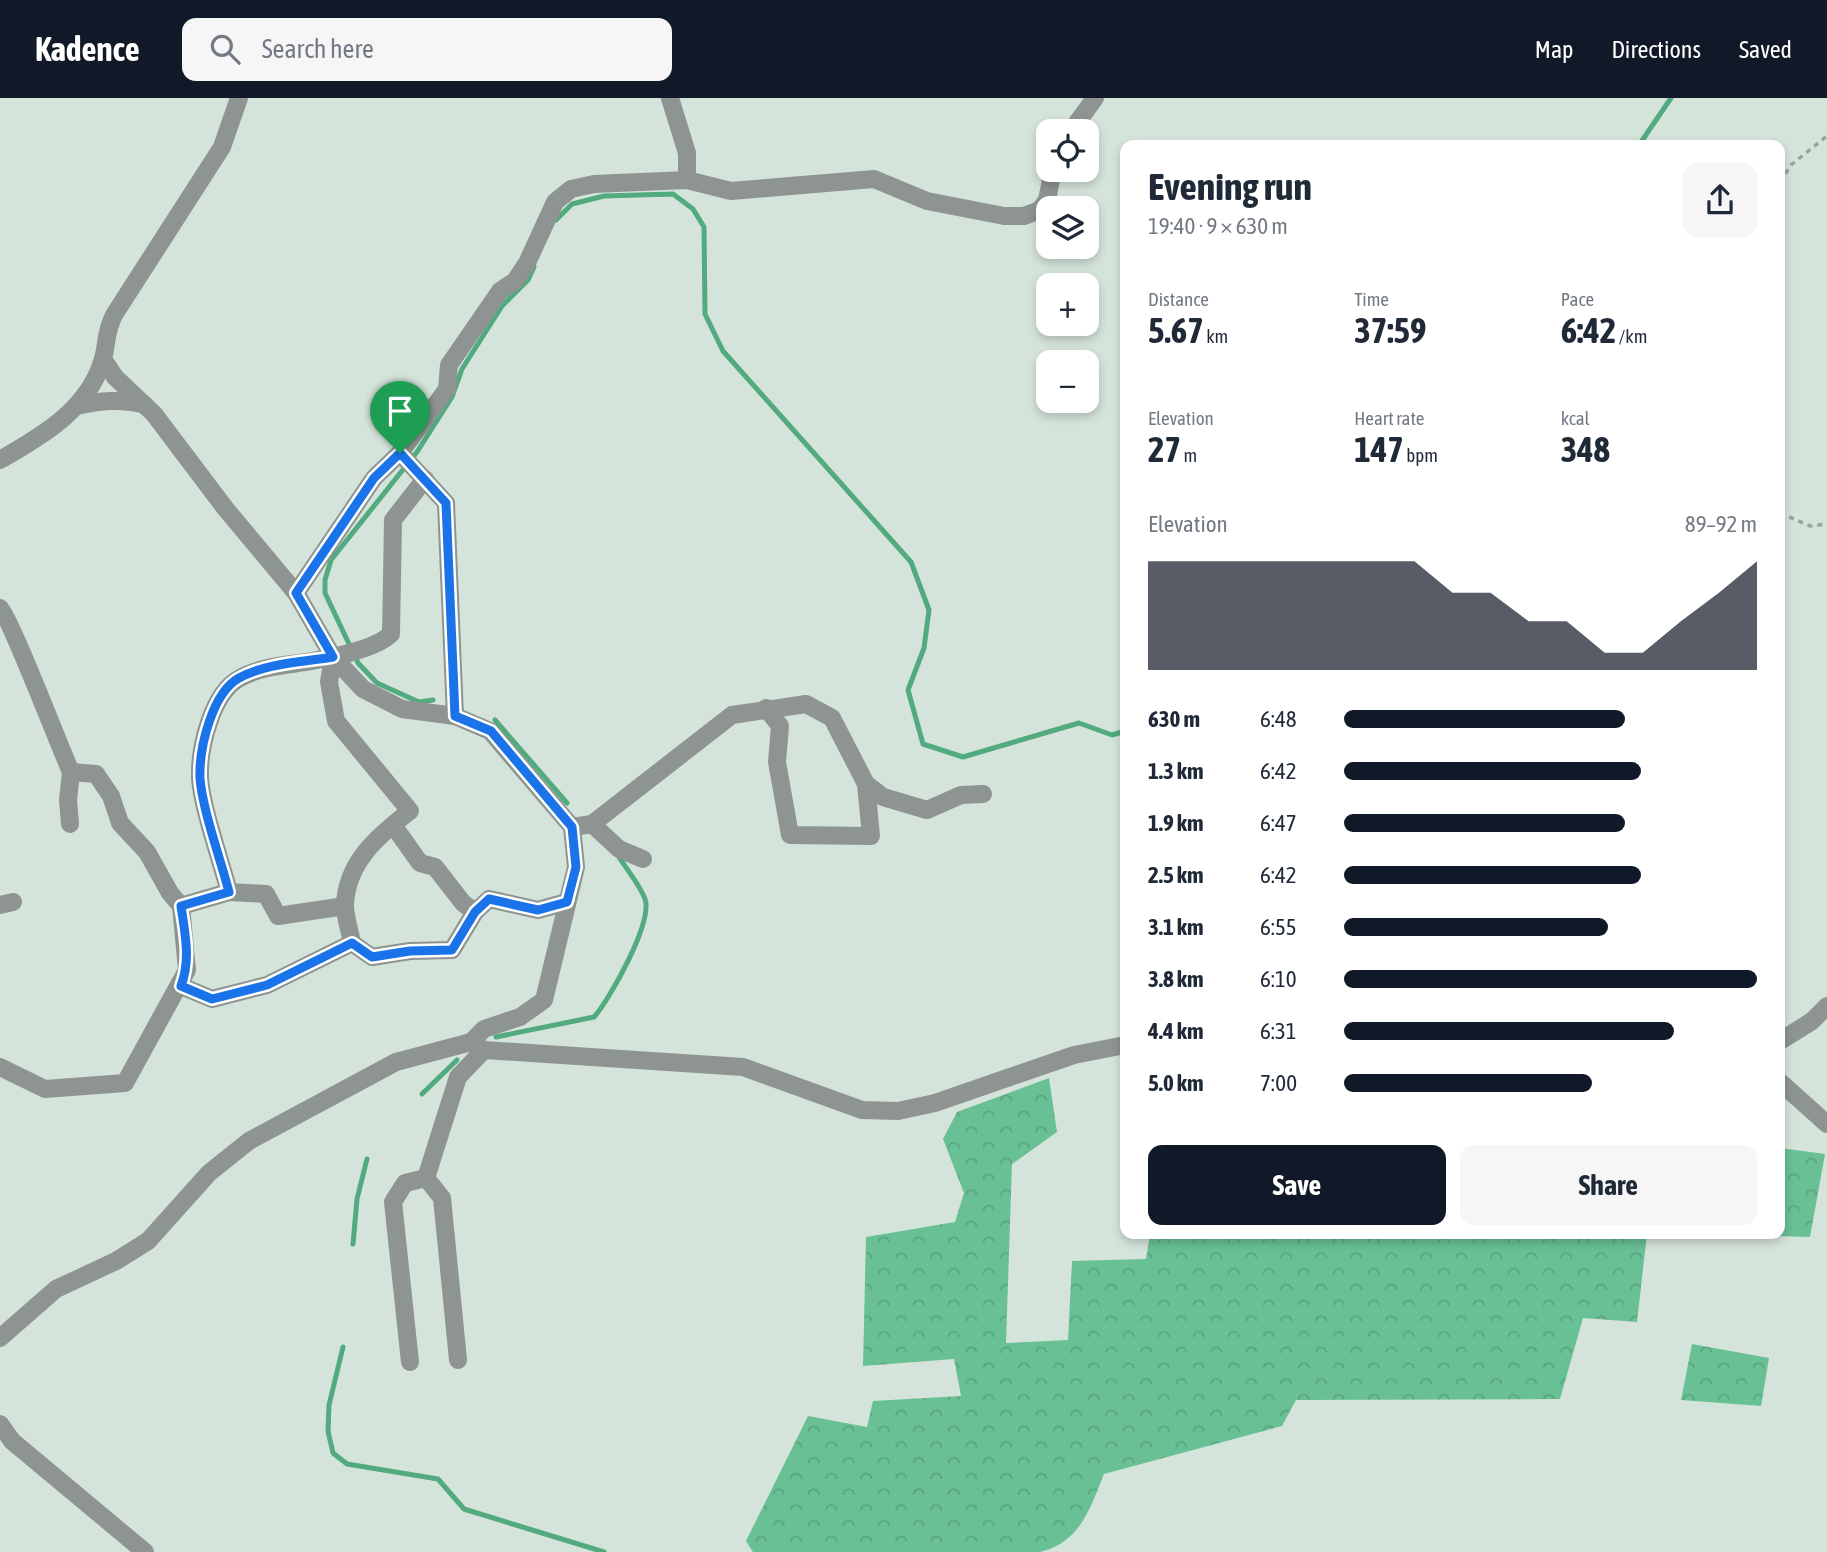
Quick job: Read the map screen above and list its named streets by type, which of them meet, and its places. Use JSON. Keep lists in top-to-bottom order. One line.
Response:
{"page":{"header":"Kadence","search":"Search here","nav":["Map","Directions","Saved"],"map_buttons":["+","−"],"heading":["Evening run","19:40 · 9 × 630 m"],"stats":[["Distance","5.67 km"],["Time","37:59"],["Pace","6:42 /km"],["Elevation","27 m"],["Heart rate","147 bpm"],["kcal","348"]],"chart":["Elevation","89–92 m"],"list":[{"name":"630 m","note":"6:48"},{"name":"1.3 km","note":"6:42"},{"name":"1.9 km","note":"6:47"},{"name":"2.5 km","note":"6:42"},{"name":"3.1 km","note":"6:55"},{"name":"3.8 km","note":"6:10"},{"name":"4.4 km","note":"6:31"},{"name":"5.0 km","note":"7:00"}],"buttons":["Save","Share"]}}
